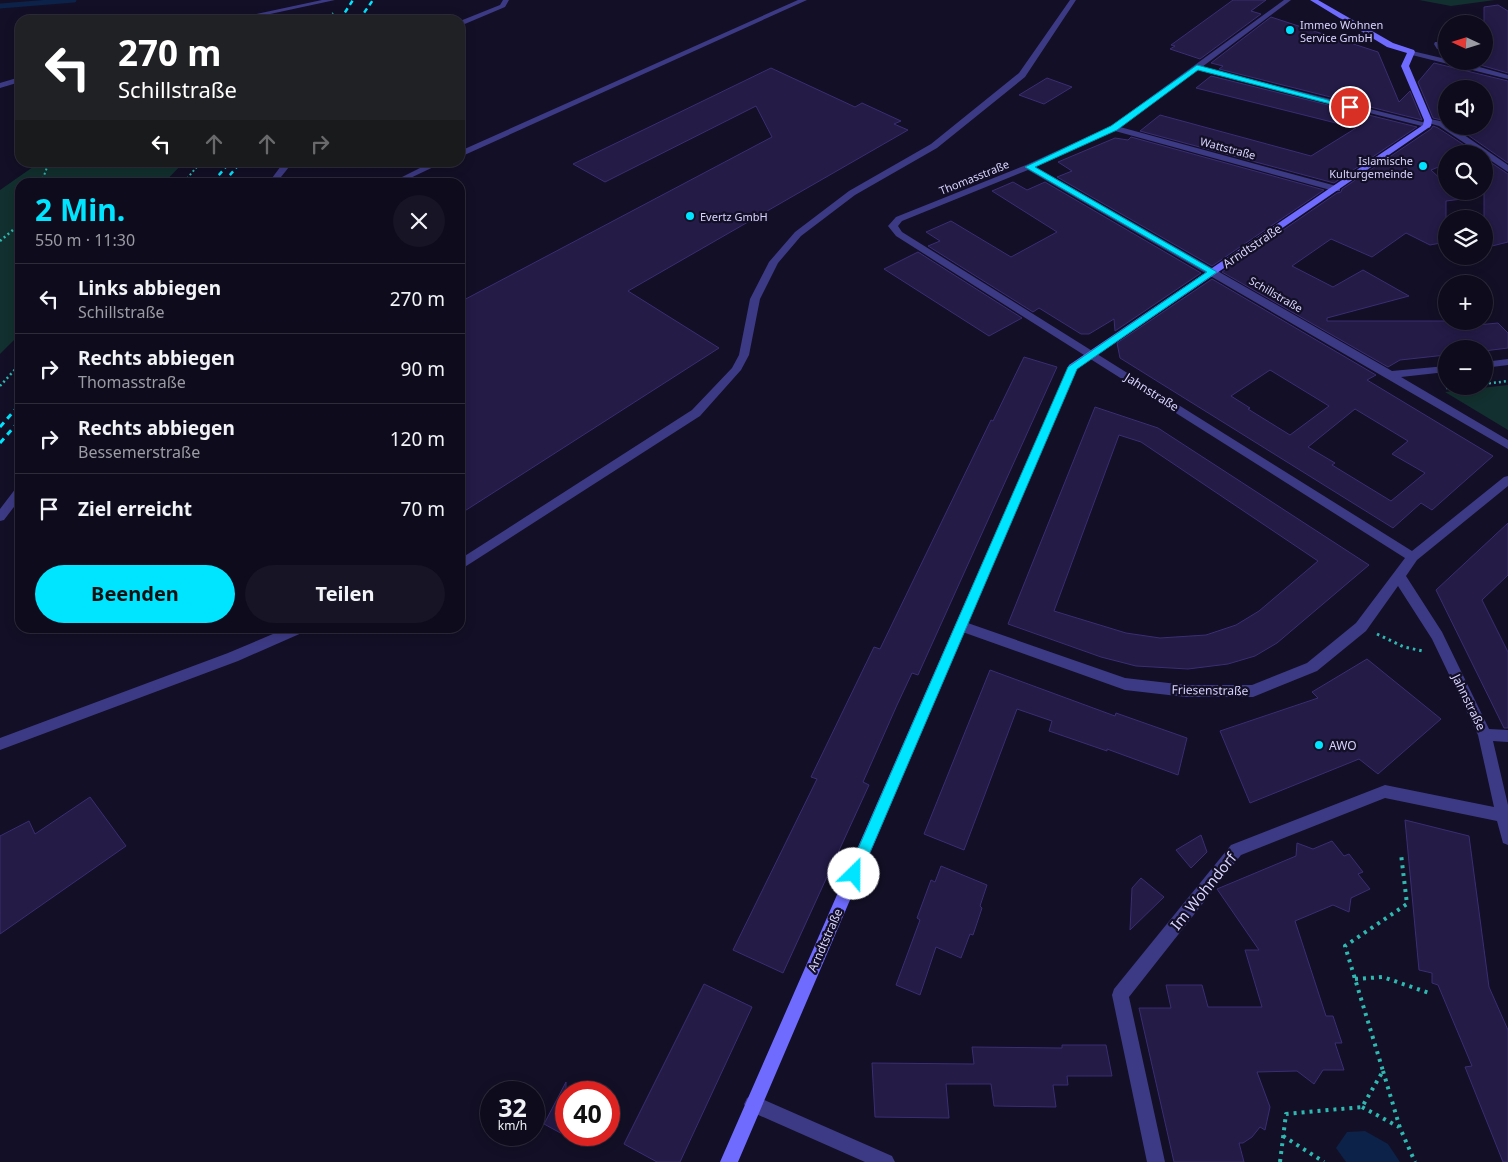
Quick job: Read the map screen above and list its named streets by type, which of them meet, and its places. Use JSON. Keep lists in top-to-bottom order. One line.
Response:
{"streets":{"street":["Wattstraße","Thomasstraße","Arndtstraße","Schillstraße","Jahnstraße","Friesenstraße","Im Wohndorf"]},"crossings":[["Wattstraße","Thomasstraße"],["Wattstraße","Arndtstraße"],["Thomasstraße","Schillstraße"],["Thomasstraße","Jahnstraße"],["Arndtstraße","Schillstraße"],["Arndtstraße","Jahnstraße"],["Arndtstraße","Friesenstraße"],["Jahnstraße","Friesenstraße"],["Jahnstraße","Im Wohndorf"]],"places":["Immeo Wohnen Service GmbH","Islamische Kulturgemeinde","Evertz GmbH","AWO"],"north":"left","page":{"map_buttons":["+","−"],"turn":["270 m","Schillstraße"],"heading":["2 Min.","550 m · 11:30"],"list":[{"name":"Links abbiegen","note":"Schillstraße","value":"270 m"},{"name":"Rechts abbiegen","note":"Thomasstraße","value":"90 m"},{"name":"Rechts abbiegen","note":"Bessemerstraße","value":"120 m"},{"name":"Ziel erreicht","value":"70 m"}],"buttons":["Beenden","Teilen"],"speed":"32 km/h","limit":"40"}}
